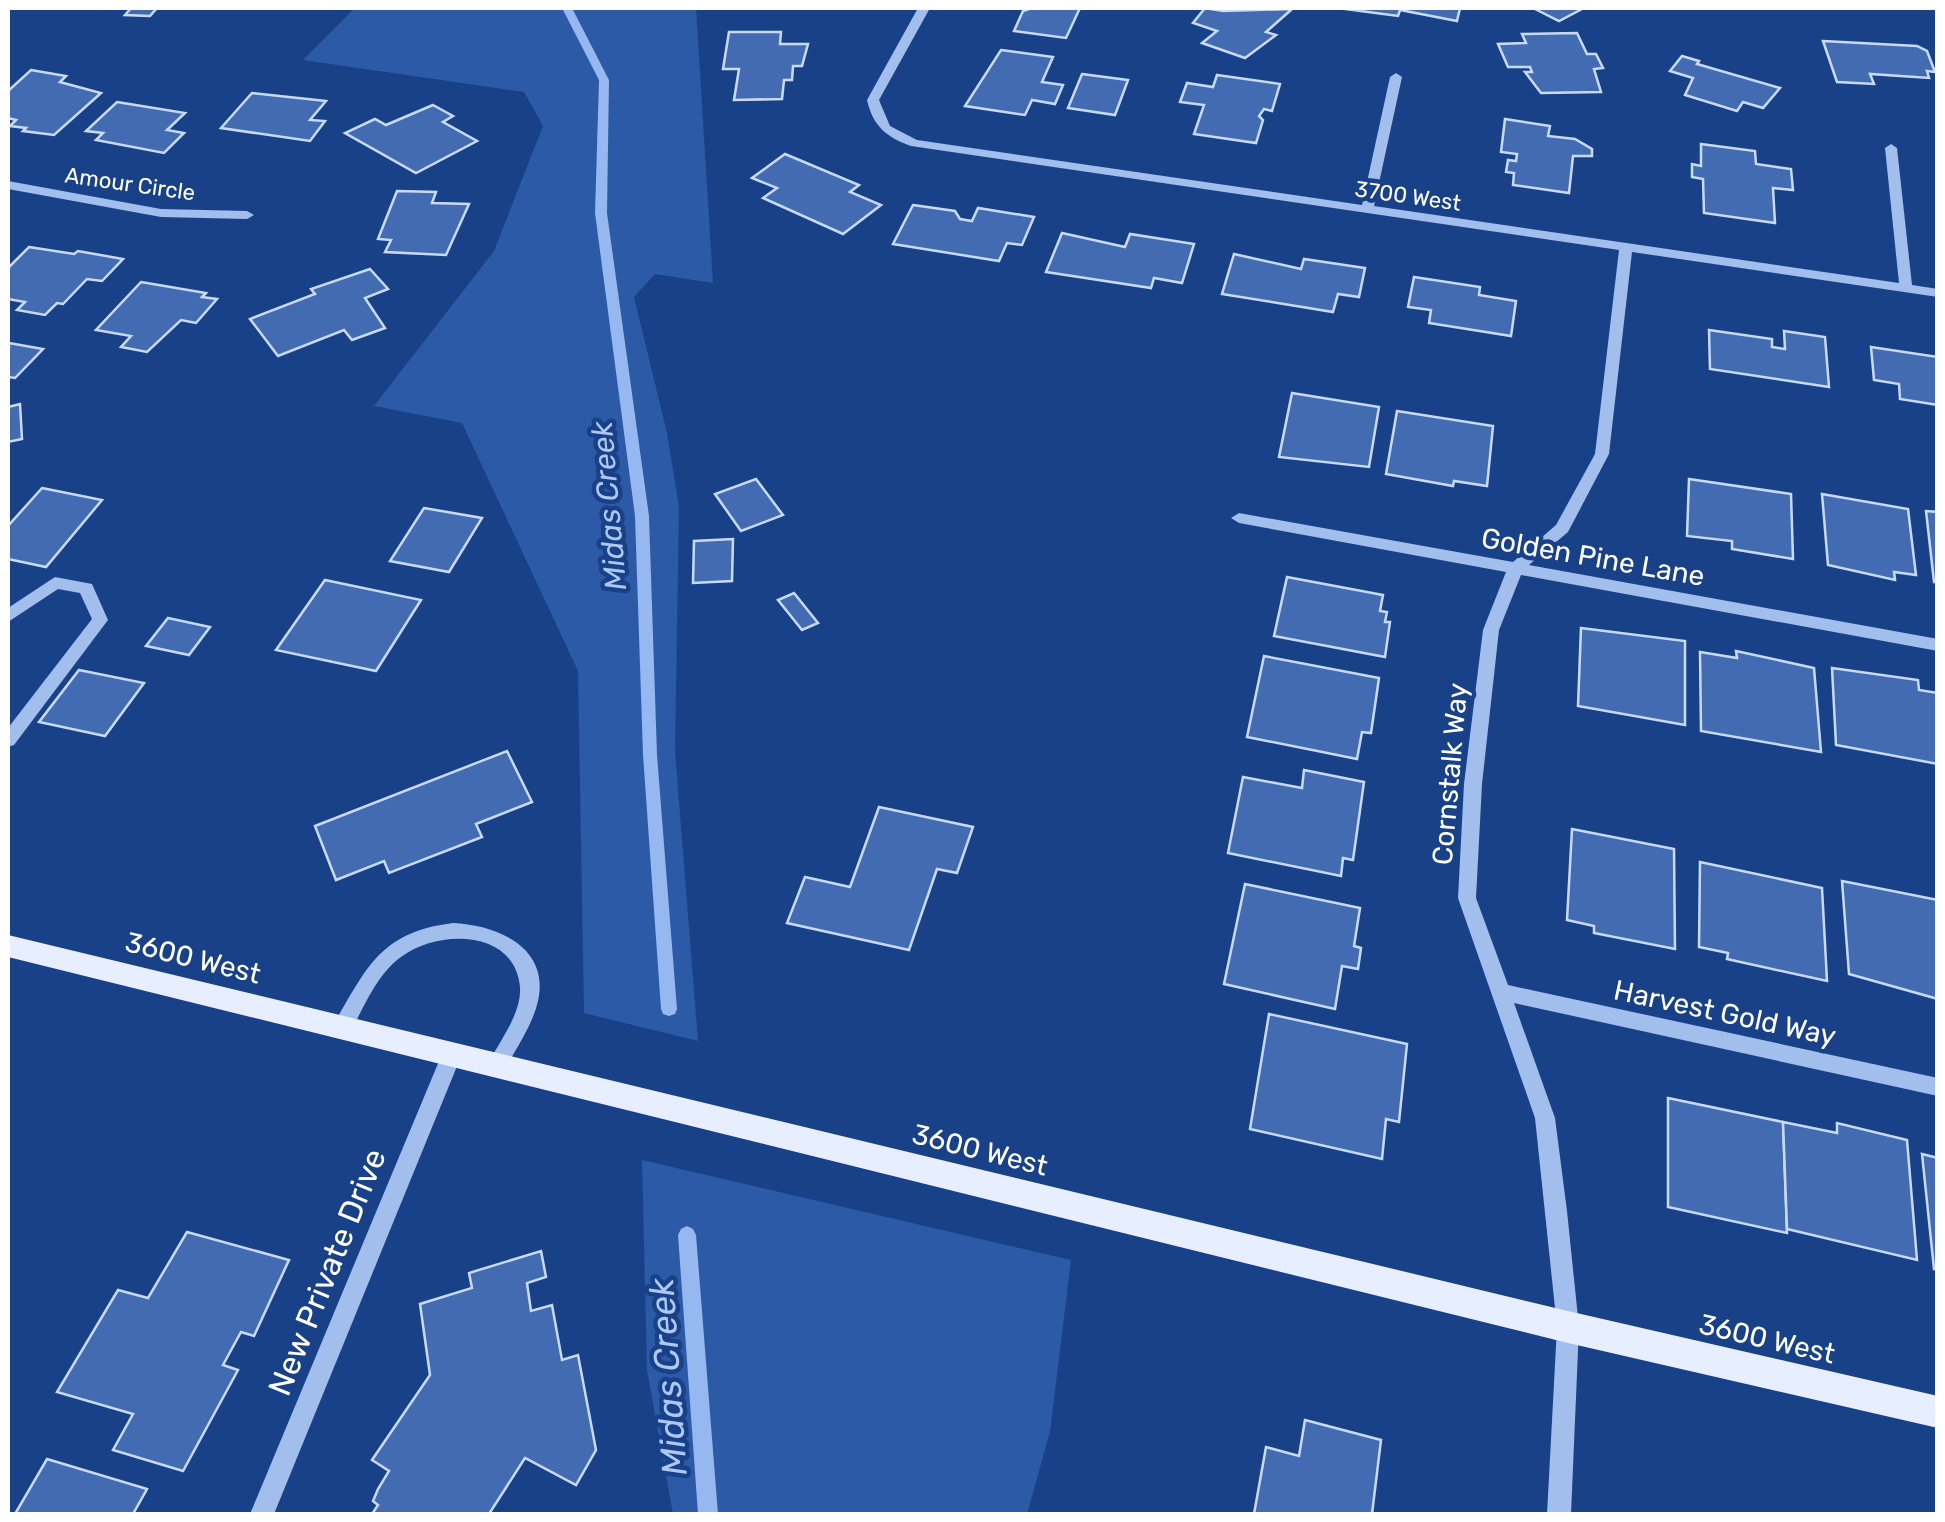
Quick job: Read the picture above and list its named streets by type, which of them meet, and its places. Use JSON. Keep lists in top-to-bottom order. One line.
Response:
{"streets":{"main road":["3600 West"],"street":["Amour Circle","3700 West","Golden Pine Lane","Cornstalk Way","Harvest Gold Way","New Private Drive"]},"crossings":[["3700 West","Cornstalk Way"],["Golden Pine Lane","Cornstalk Way"],["Cornstalk Way","3600 West"],["Cornstalk Way","Harvest Gold Way"],["3600 West","New Private Drive"]],"water":["Midas Creek"]}
